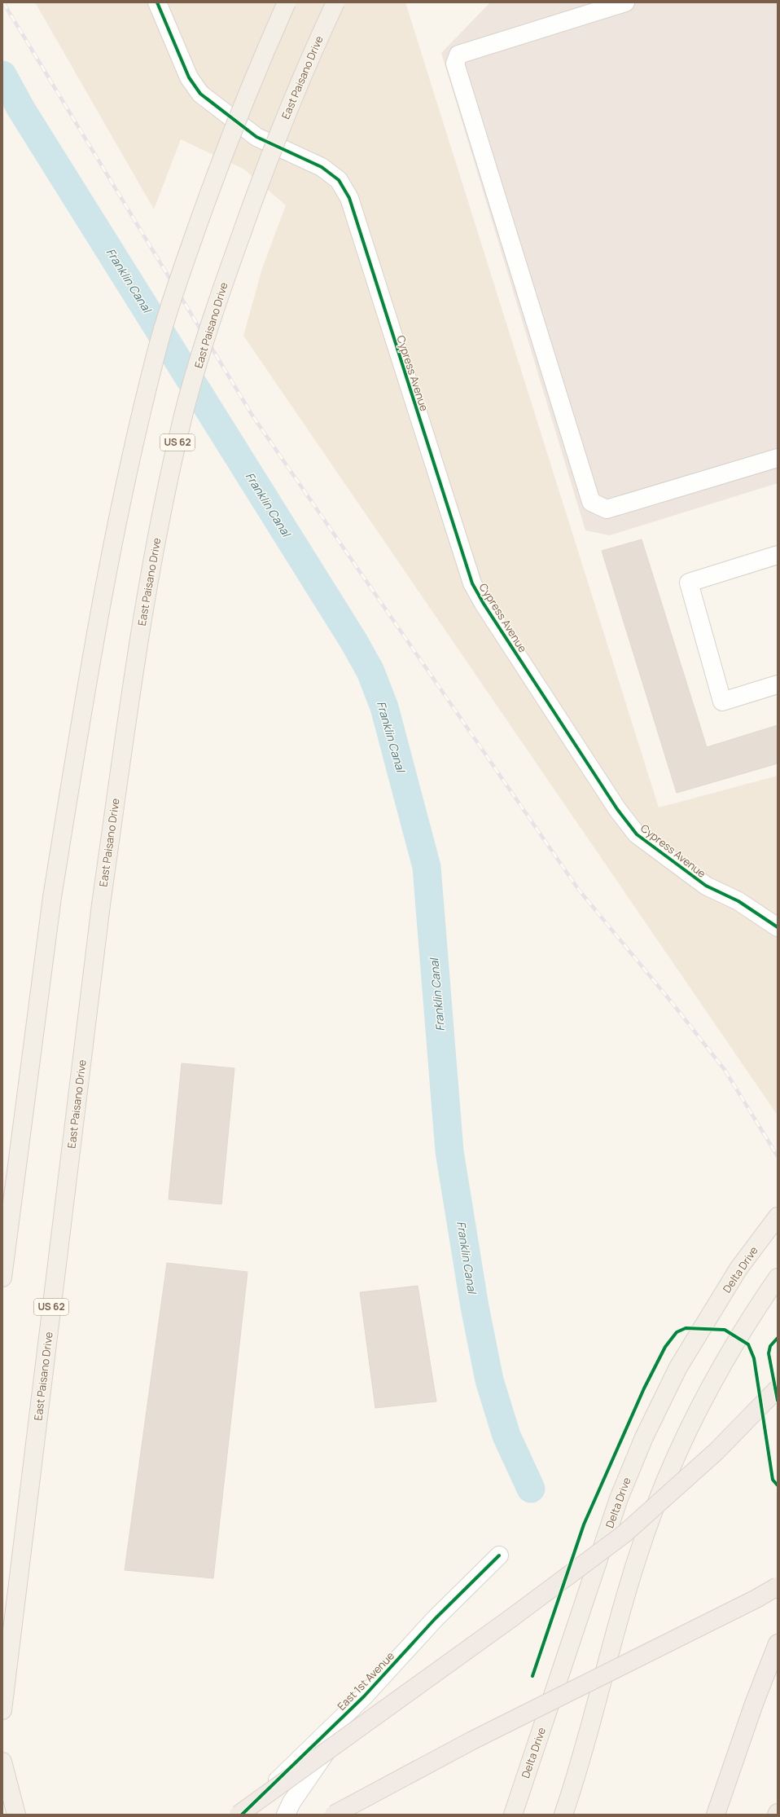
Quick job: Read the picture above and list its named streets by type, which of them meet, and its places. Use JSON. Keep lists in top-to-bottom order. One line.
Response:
{"streets":{"main road":["East Paisano Drive","US 62","Delta Drive"],"street":["Cypress Avenue","East 1st Avenue"]},"water":["Franklin Canal"]}
